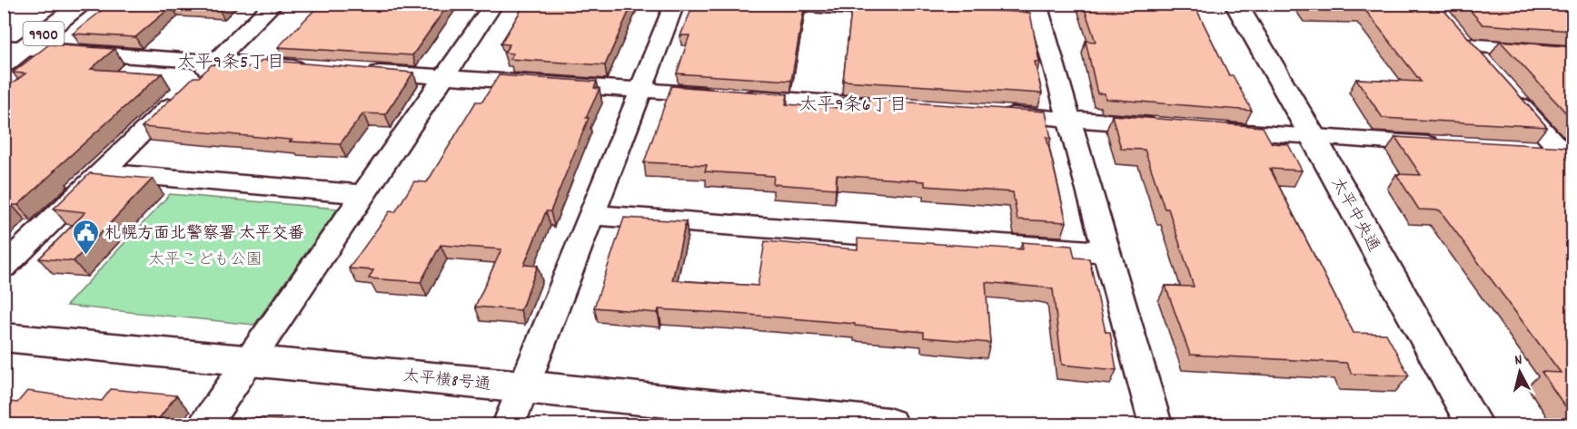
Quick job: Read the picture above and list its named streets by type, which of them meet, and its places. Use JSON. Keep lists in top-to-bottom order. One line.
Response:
{"streets":{"street":["9900","太平中央通","太平横8号通"]},"districts":["太平9条5丁目","太平9条6丁目"],"parks":["太平こども公園"],"places":{"public building":["札幌方面北警察署 太平交番"]},"north":"top"}
